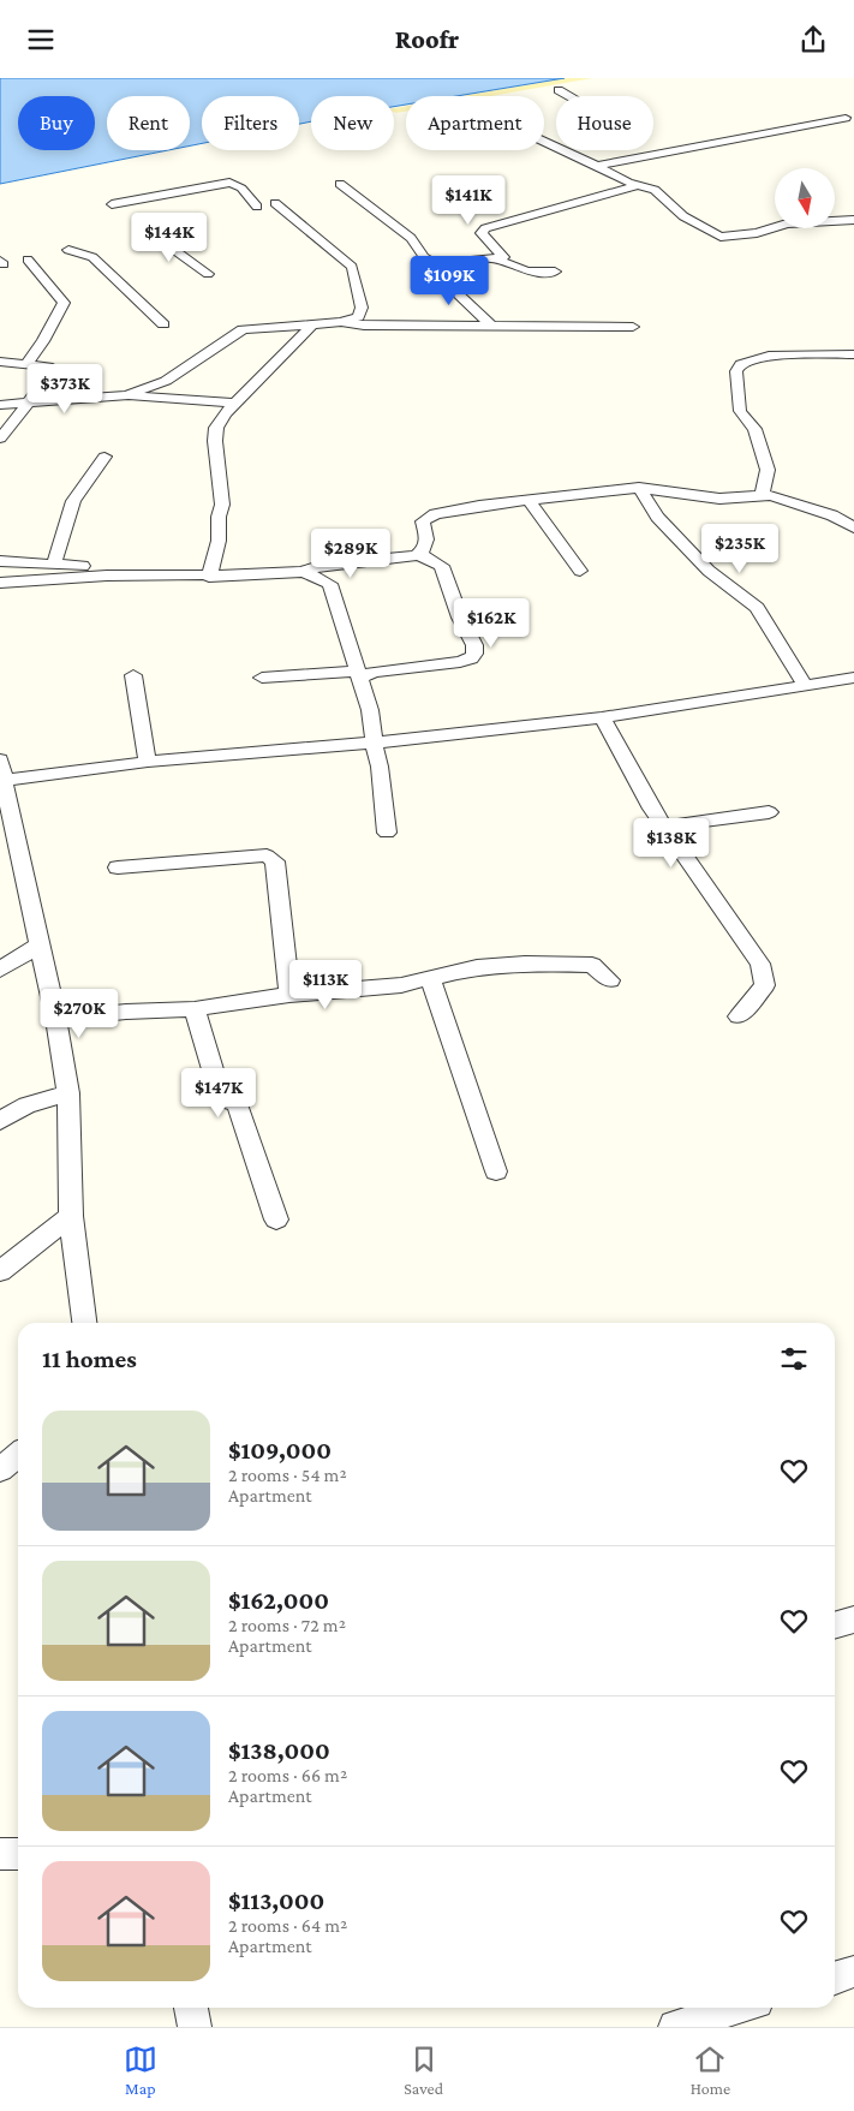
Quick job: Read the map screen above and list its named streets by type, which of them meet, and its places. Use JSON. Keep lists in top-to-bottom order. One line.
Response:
{"north":"bottom","page":{"header":"Roofr","chip":["Buy","Rent","Filters","New","Apartment","House"],"price":["$141K","$144K","$109K","$373K","$235K","$289K","$162K","$138K","$113K","$270K","$147K"],"heading":"11 homes","list":[{"name":"$109,000","note":"2 rooms · 54 m² · Apartment"},{"name":"$162,000","note":"2 rooms · 72 m² · Apartment"},{"name":"$138,000","note":"2 rooms · 66 m² · Apartment"},{"name":"$113,000","note":"2 rooms · 64 m² · Apartment"}],"tabs":["Map","Saved","Home"]}}
